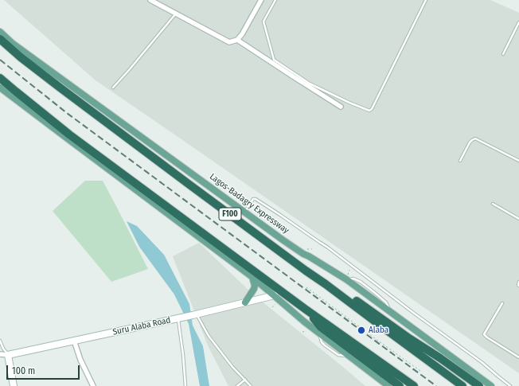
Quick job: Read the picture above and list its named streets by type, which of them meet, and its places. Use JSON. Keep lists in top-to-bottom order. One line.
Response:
{"streets":{"highway":["F100"],"main road":["Lagos-Badagry Expressway"],"street":["Suru Alaba Road"]},"places":["Alaba"],"scale_bar":"100 m"}
